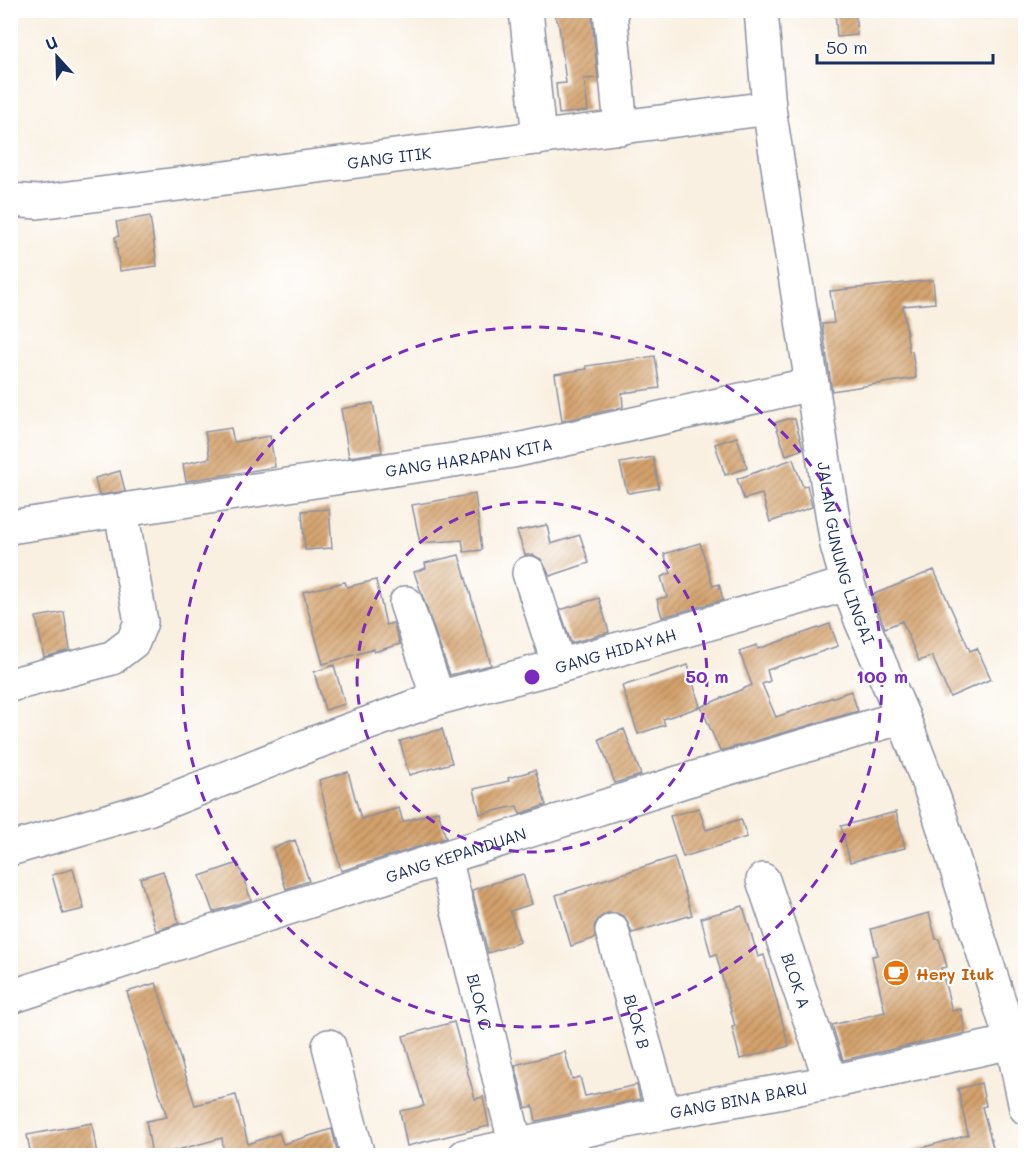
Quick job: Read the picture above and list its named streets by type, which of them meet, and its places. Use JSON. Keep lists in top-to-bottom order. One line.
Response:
{"streets":{"street":["GANG ITIK","GANG HARAPAN KITA","JALAN GUNUNG LINGAI","GANG HIDAYAH","GANG KEPANDUAN","BLOK A","BLOK C","BLOK B","GANG BINA BARU"]},"crossings":[["GANG ITIK","JALAN GUNUNG LINGAI"],["GANG HARAPAN KITA","JALAN GUNUNG LINGAI"],["JALAN GUNUNG LINGAI","GANG HIDAYAH"],["JALAN GUNUNG LINGAI","GANG KEPANDUAN"],["JALAN GUNUNG LINGAI","GANG BINA BARU"],["GANG KEPANDUAN","BLOK C"],["BLOK A","GANG BINA BARU"],["BLOK C","GANG BINA BARU"],["BLOK B","GANG BINA BARU"]],"places":{"cafe":["Hery Ituk"]},"scale_bar":"50 m","north":"top","rings":["50 m","100 m"]}
